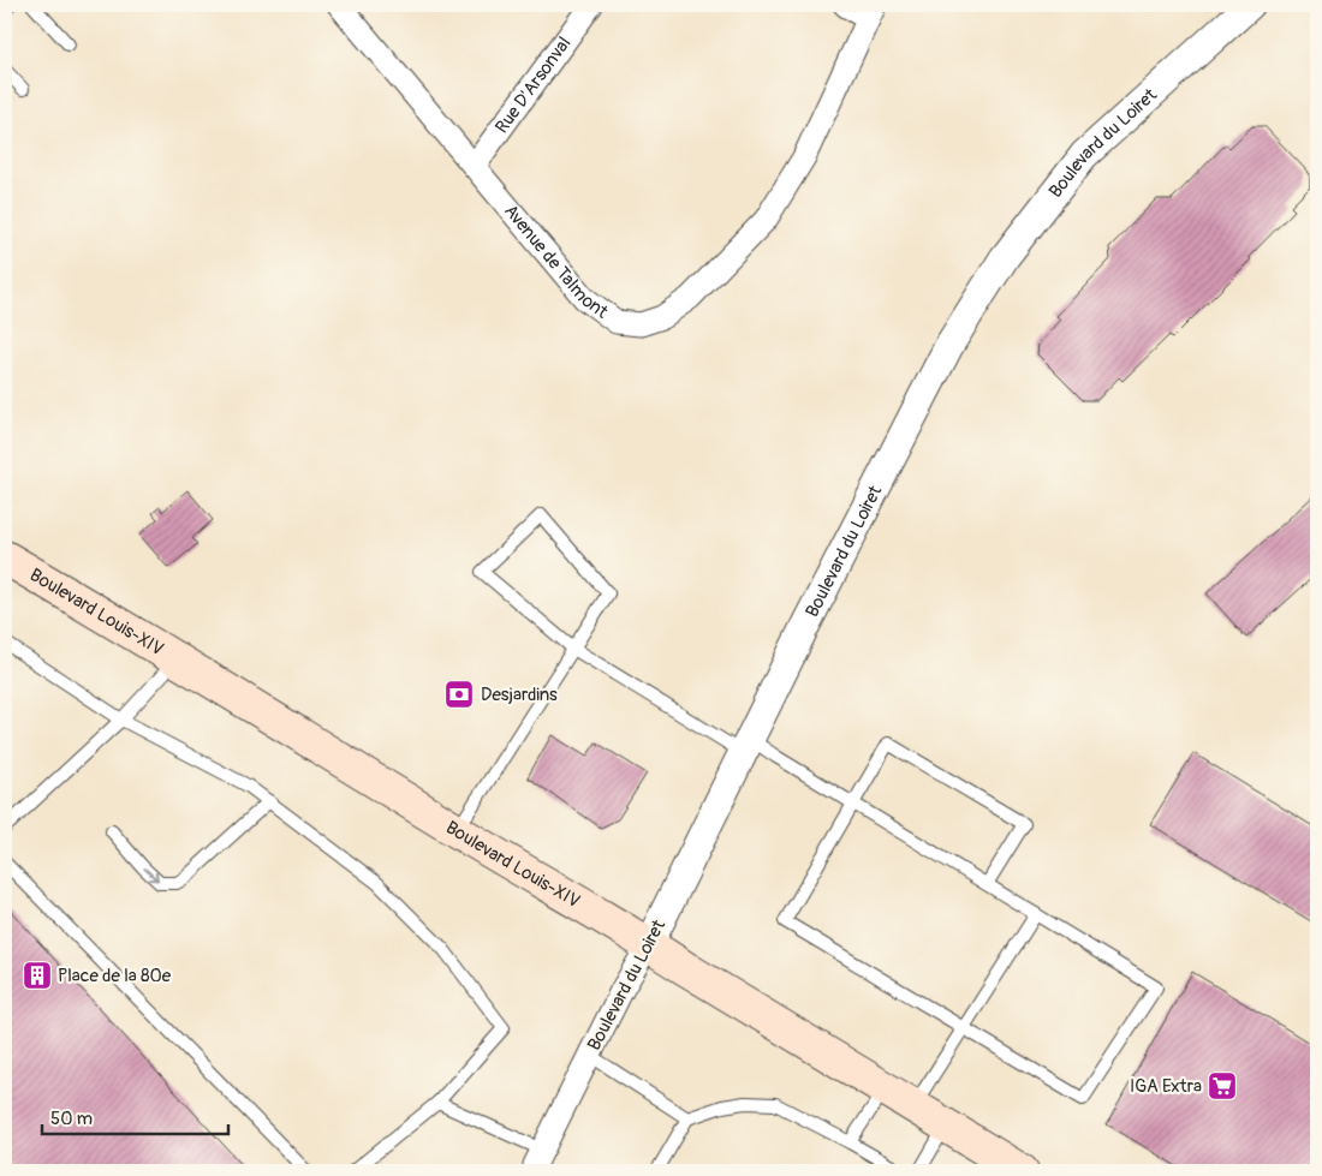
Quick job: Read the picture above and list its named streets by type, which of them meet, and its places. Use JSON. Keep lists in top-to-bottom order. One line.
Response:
{"streets":{"main road":["Boulevard Louis-XIV"],"street":["Rue D'Arsonval","Boulevard du Loiret","Avenue de Talmont"]},"crossings":[["Rue D'Arsonval","Avenue de Talmont"],["Boulevard du Loiret","Boulevard Louis-XIV"]],"places":{"bank":["Desjardins"],"building":["Place de la 80e"],"supermarket":["IGA Extra"]},"scale_bar":"50 m"}
